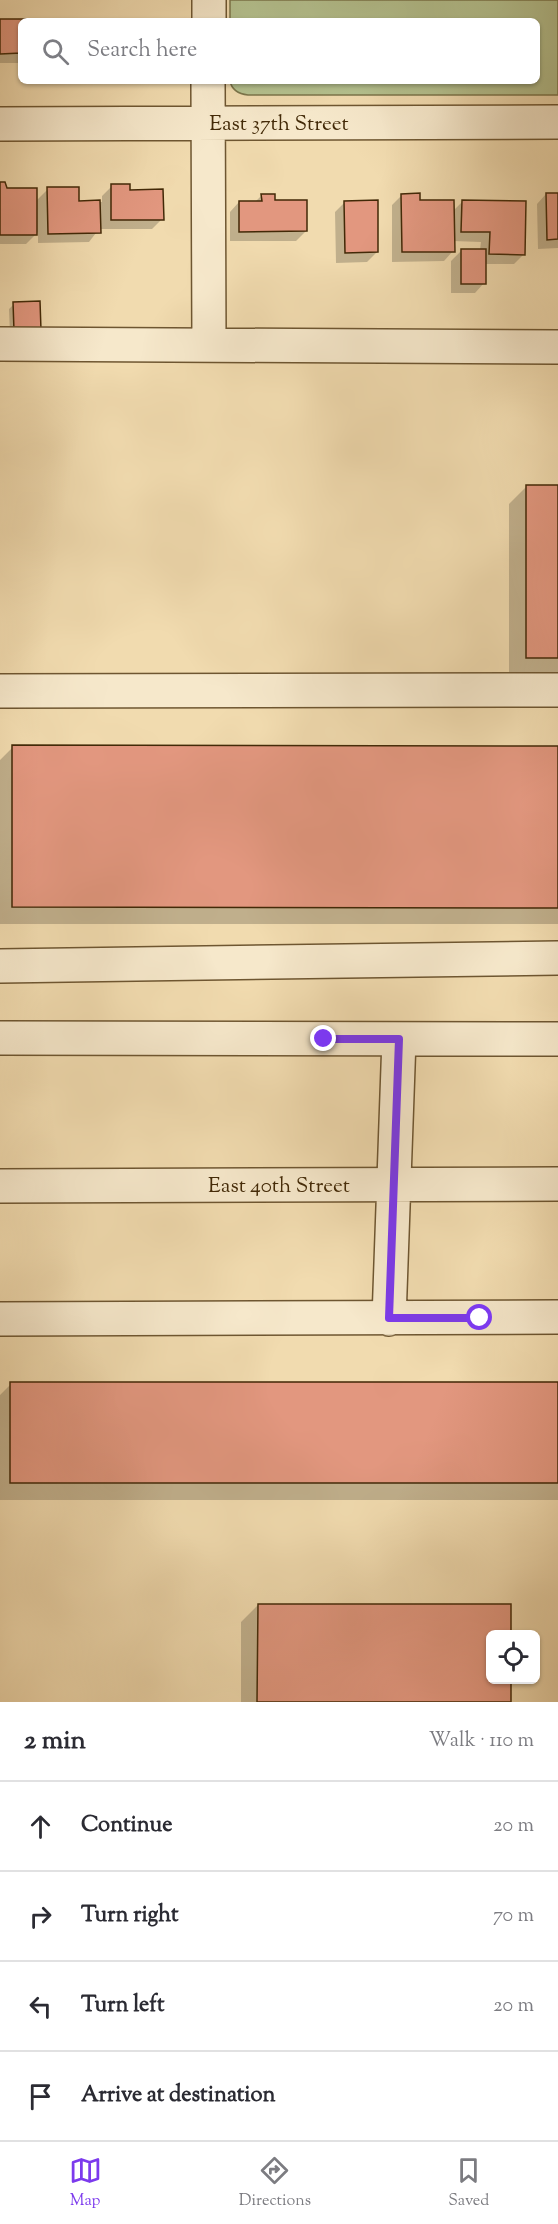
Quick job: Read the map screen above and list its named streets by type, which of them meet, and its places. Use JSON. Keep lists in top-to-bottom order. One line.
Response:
{"streets":{"street":["East 37th Street","East 40th Street"]},"page":{"search":"Search here","heading":["2 min","Walk · 110 m"],"list":[["Continue","20 m"],["Turn right","70 m"],["Turn left","20 m"],"Arrive at destination"],"nav":["Map","Directions","Saved"]}}
